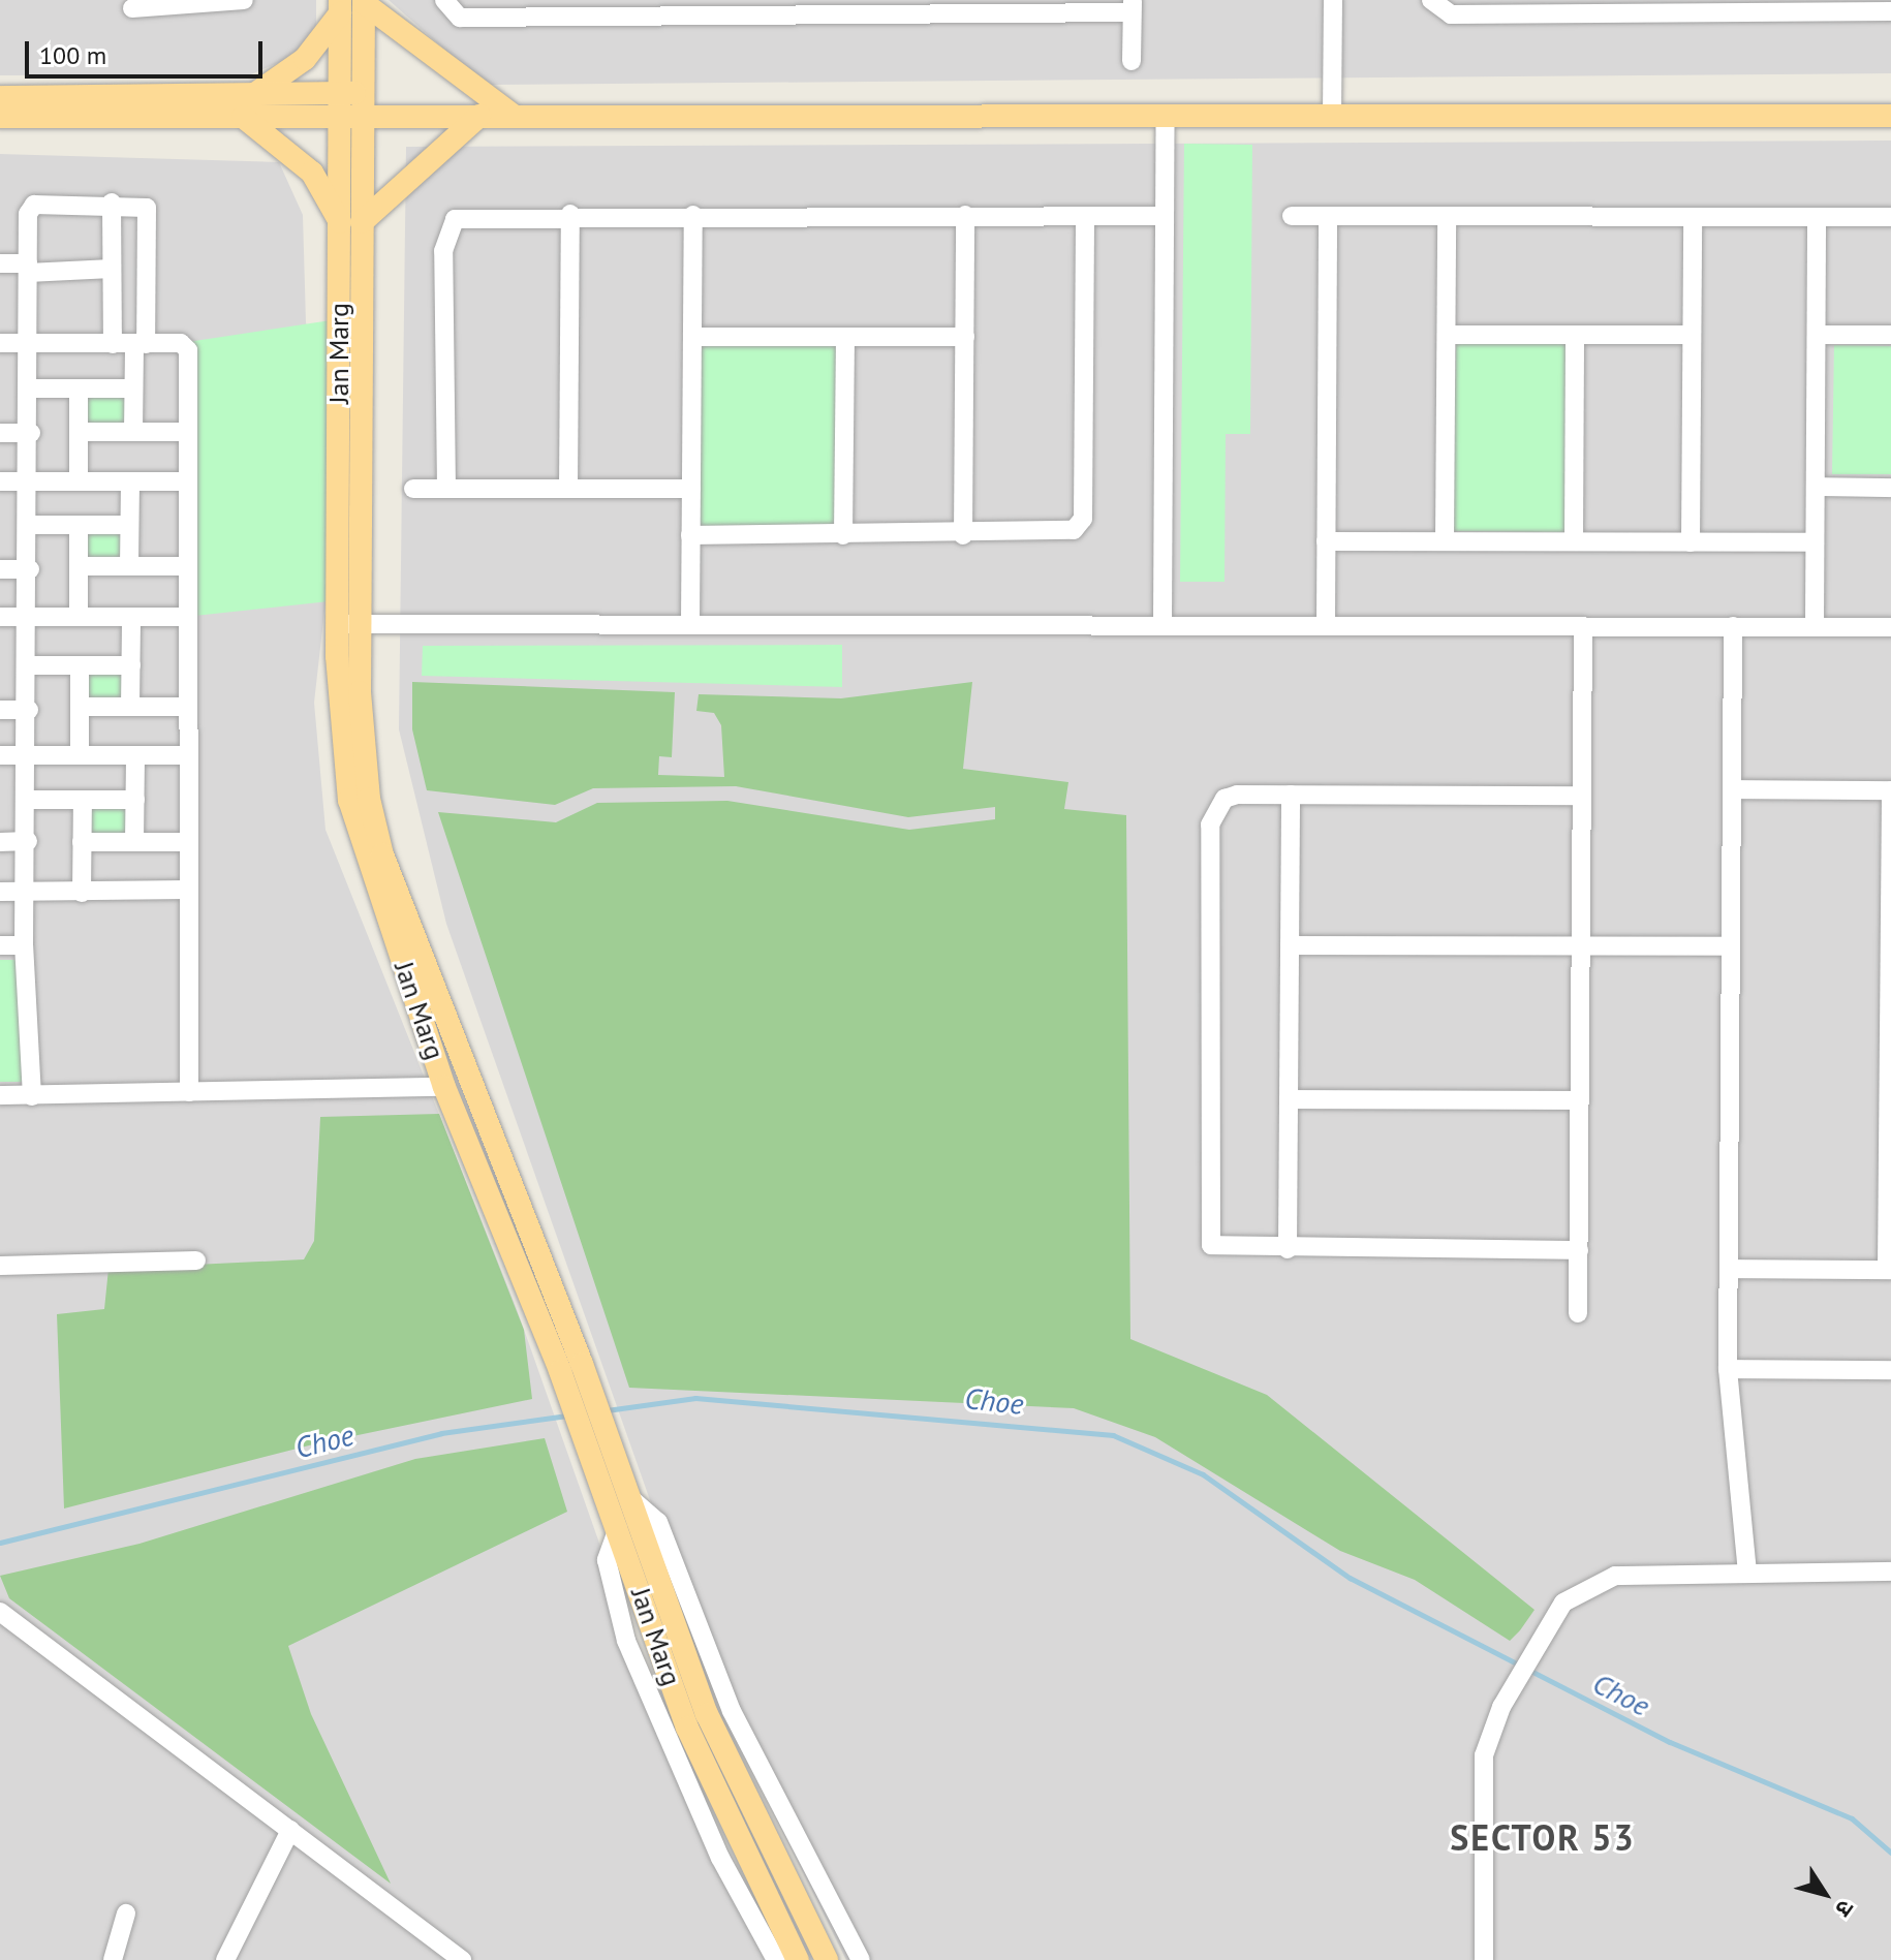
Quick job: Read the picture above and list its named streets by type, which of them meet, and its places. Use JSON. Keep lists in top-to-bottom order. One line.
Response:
{"streets":{"main road":["Jan Marg"]},"districts":["SECTOR 53"],"water":["Choe"],"scale_bar":"100 m","north":"bottom right"}
